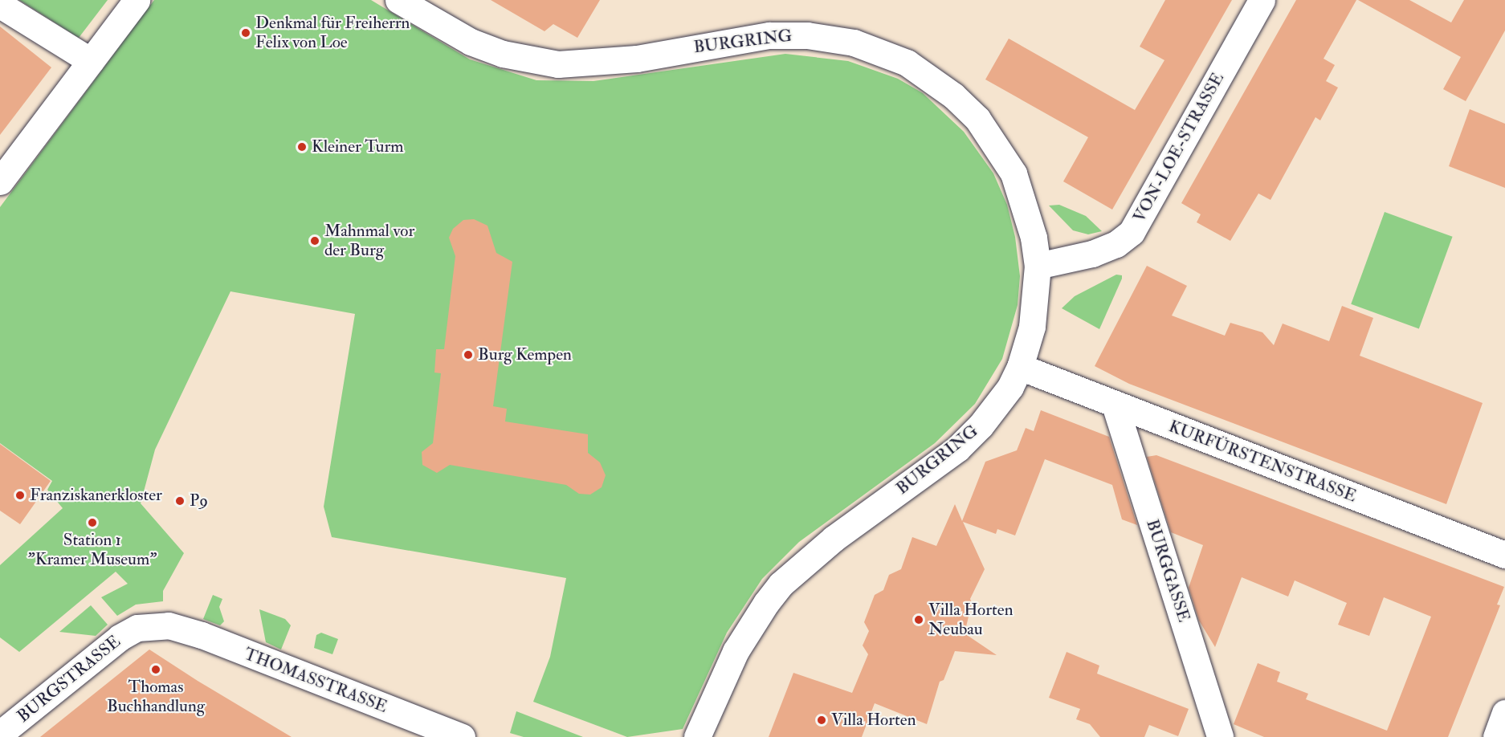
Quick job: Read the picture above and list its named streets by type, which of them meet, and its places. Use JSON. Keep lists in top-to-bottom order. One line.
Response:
{"streets":{"street":["BURGRING","VON-LOE-STRASSE","KURFÜRSTENSTRASSE","BURGGASSE","BURGSTRASSE","THOMASSTRASSE"]},"crossings":[["BURGRING","VON-LOE-STRASSE"],["BURGRING","KURFÜRSTENSTRASSE"],["KURFÜRSTENSTRASSE","BURGGASSE"],["BURGSTRASSE","THOMASSTRASSE"]],"places":["Denkmal für Freiherrn Felix von Loe","Kleiner Turm","Mahnmal vor der Burg","Burg Kempen","Franziskanerkloster","P9","Station 1 \"Kramer Museum\"","Villa Horten Neubau","Thomas Buchhandlung","Villa Horten"]}
